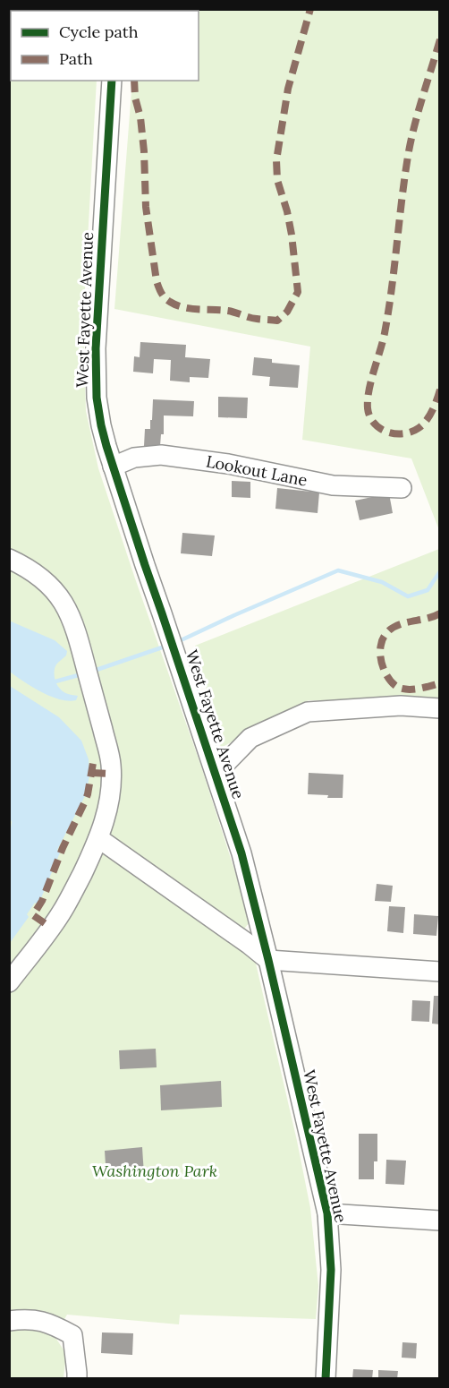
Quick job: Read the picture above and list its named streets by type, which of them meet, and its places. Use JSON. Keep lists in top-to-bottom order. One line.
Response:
{"streets":{"street":["West Fayette Avenue","Lookout Lane"]},"crossings":[["West Fayette Avenue","Lookout Lane"]],"parks":["Washington Park"],"legend":["Cycle path","Path"]}
